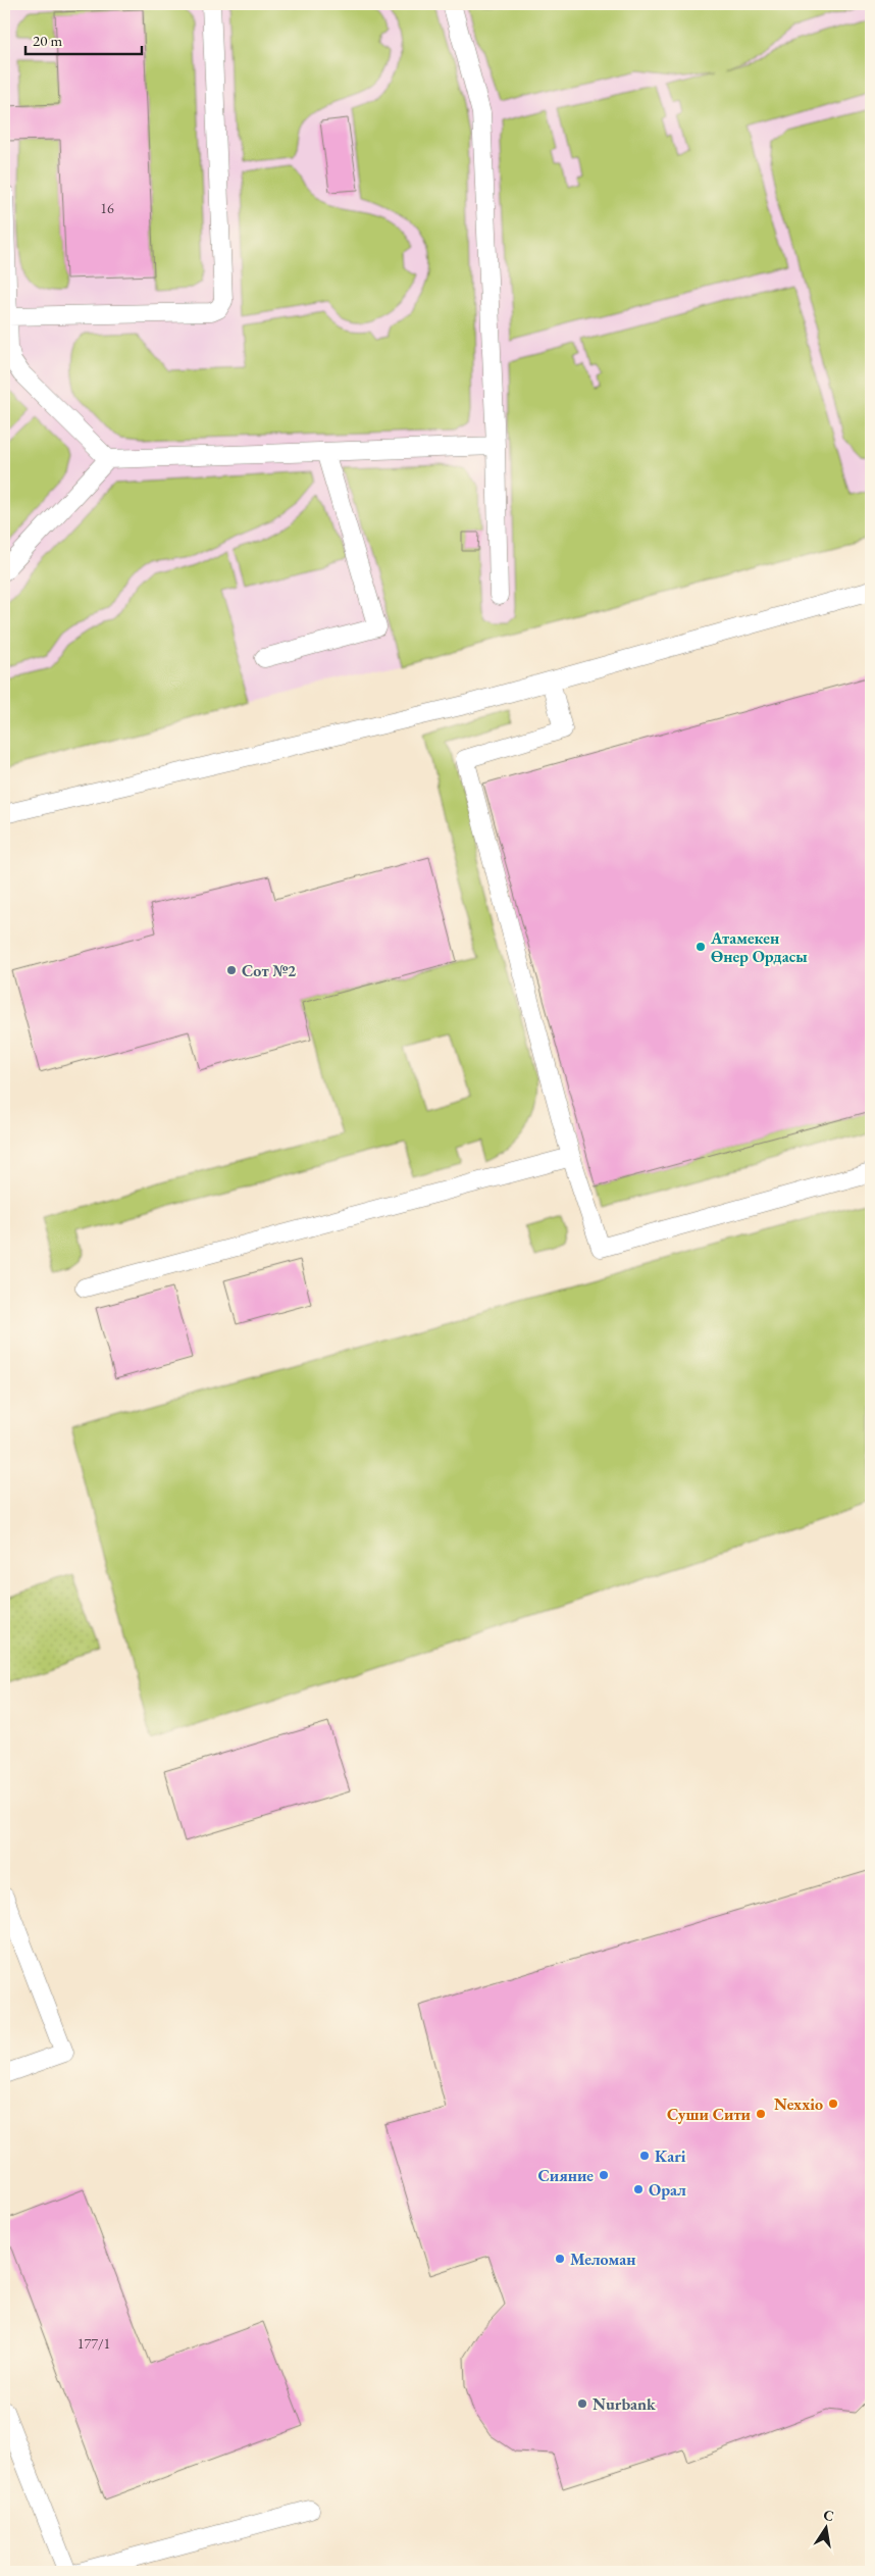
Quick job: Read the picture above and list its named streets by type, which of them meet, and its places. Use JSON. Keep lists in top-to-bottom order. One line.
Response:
{"places":["Атамекен Өнер Ордасы","Сот №2","Nexxio","Суши Сити","Kari","Сияние","Орал","Меломан","Nurbank"],"house_numbers":["16","177/1"],"scale_bar":"20 m","north":"top"}
